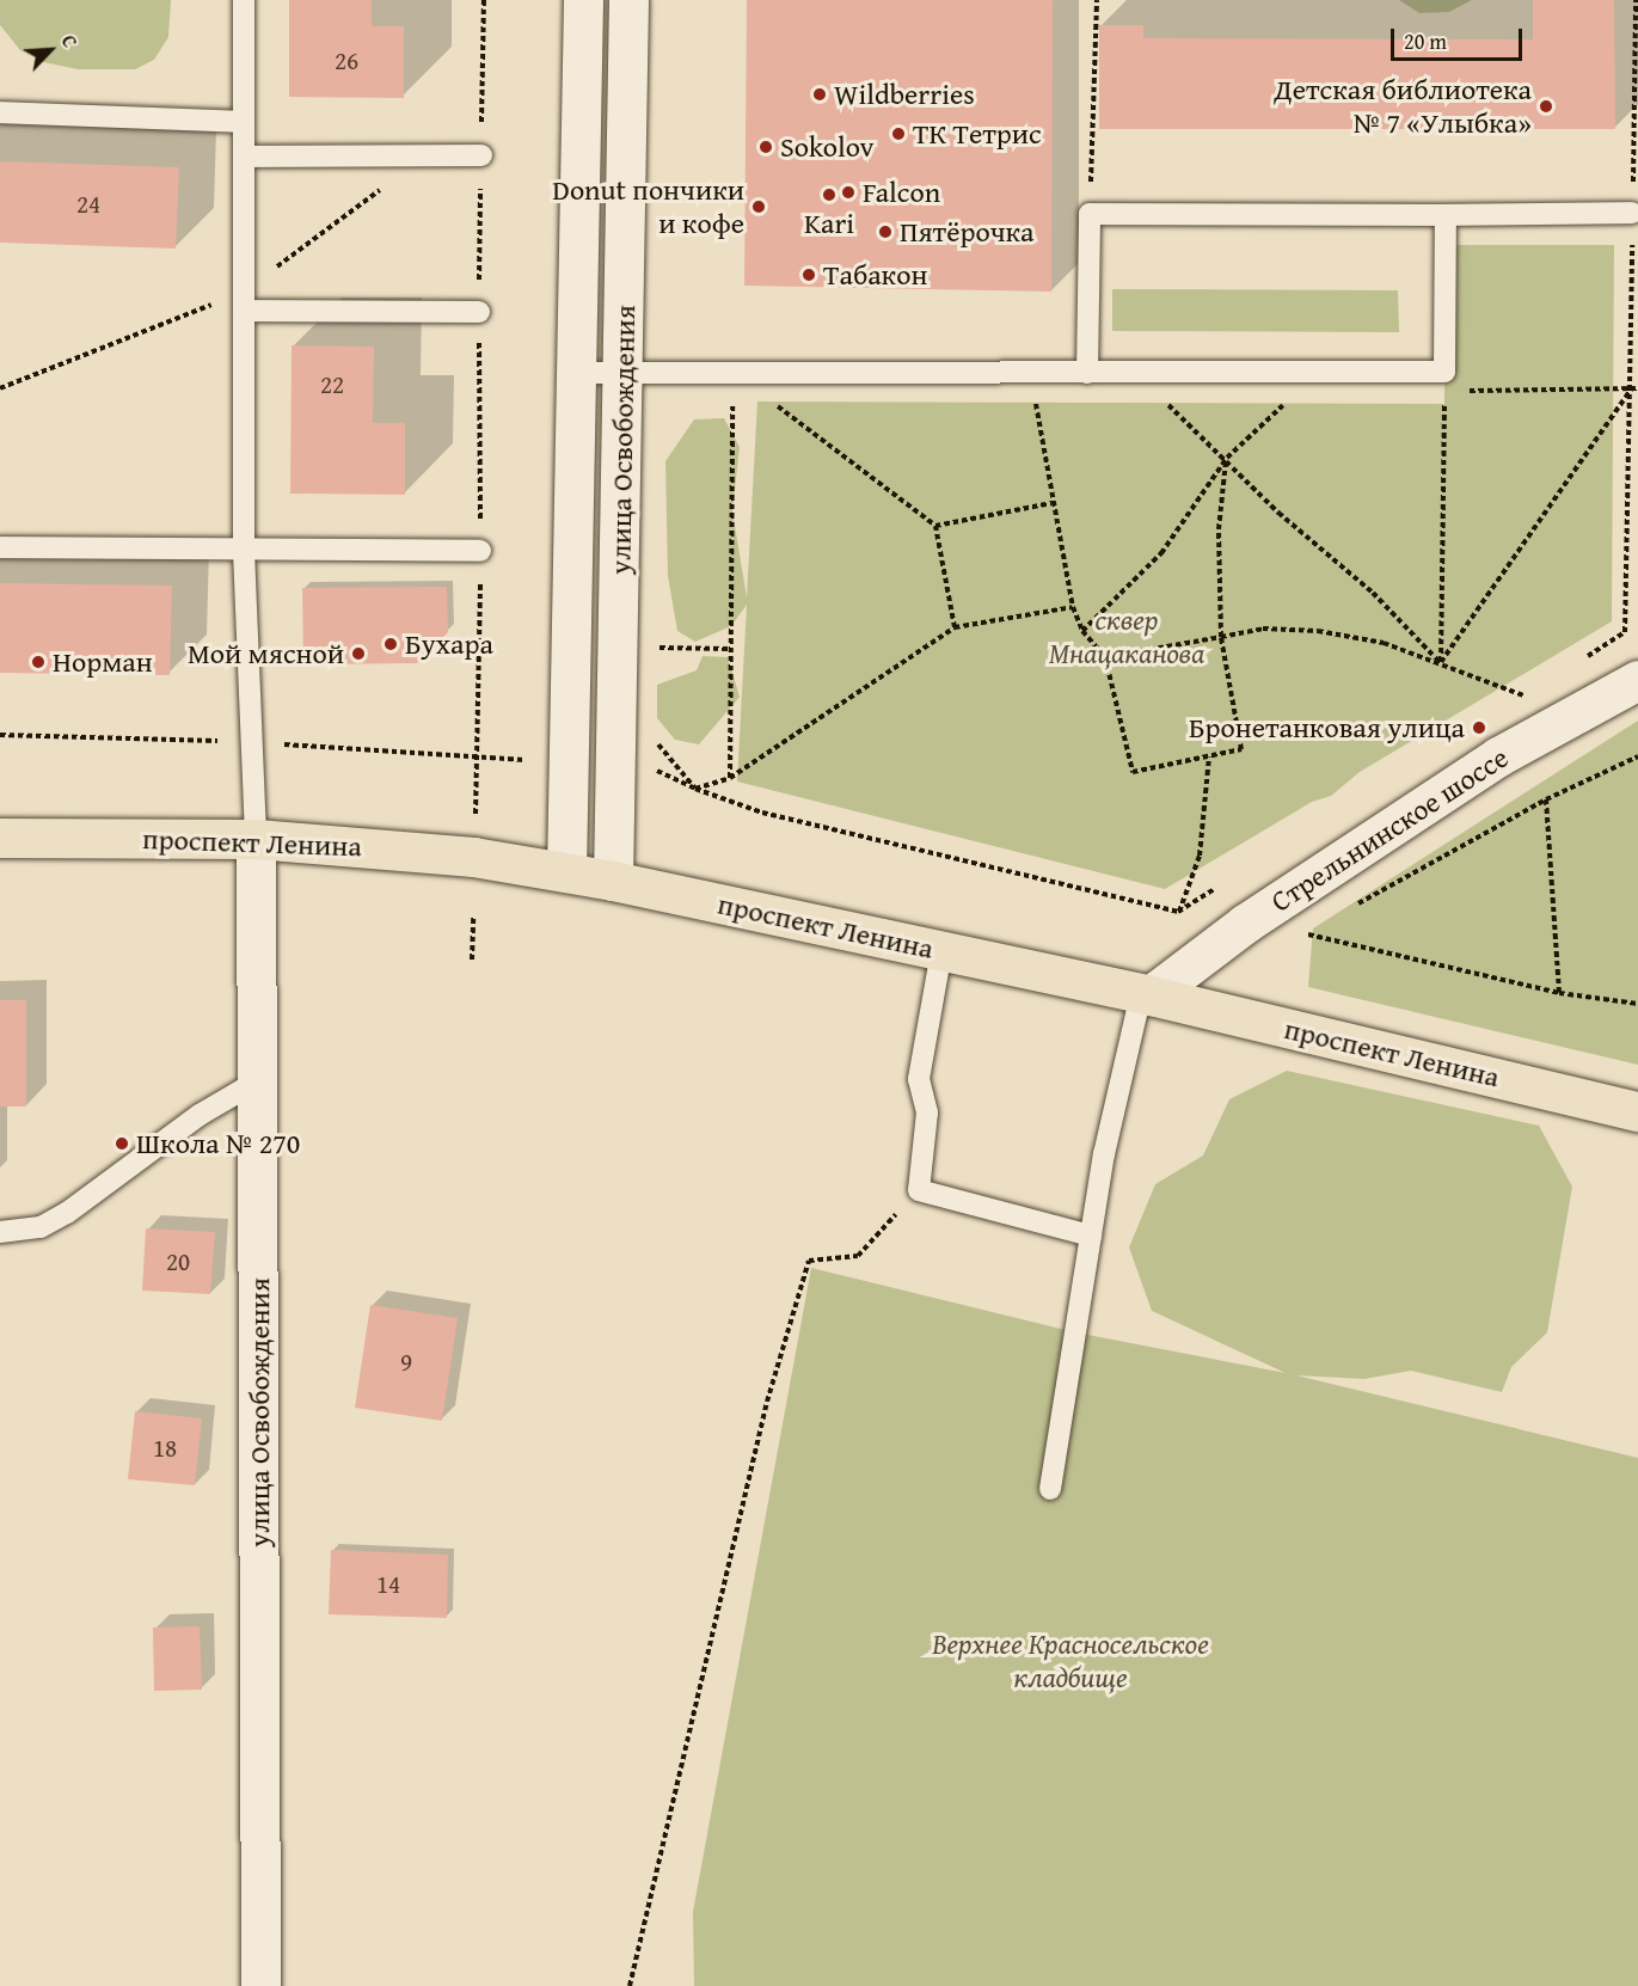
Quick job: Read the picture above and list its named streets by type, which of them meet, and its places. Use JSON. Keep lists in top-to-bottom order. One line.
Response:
{"streets":{"main road":["проспект Ленина"],"street":["улица Освобождения","Стрельнинское шоссе"]},"crossings":[["улица Освобождения","проспект Ленина"],["Стрельнинское шоссе","проспект Ленина"]],"parks":["сквер Мнацаканова","Верхнее Красносельское кладбище"],"places":["Wildberries","Детская библиотека № 7 «Улыбка»","ТК Тетрис","Sokolov","Falcon","Kari","Donut пончики и кофе","Пятёрочка","Табакон","Бухара","Мой мясной","Норман","Бронетанковая улица","Школа № 270"],"house_numbers":["26","24","22","20","9","18","14"],"scale_bar":"20 m","north":"top right"}
